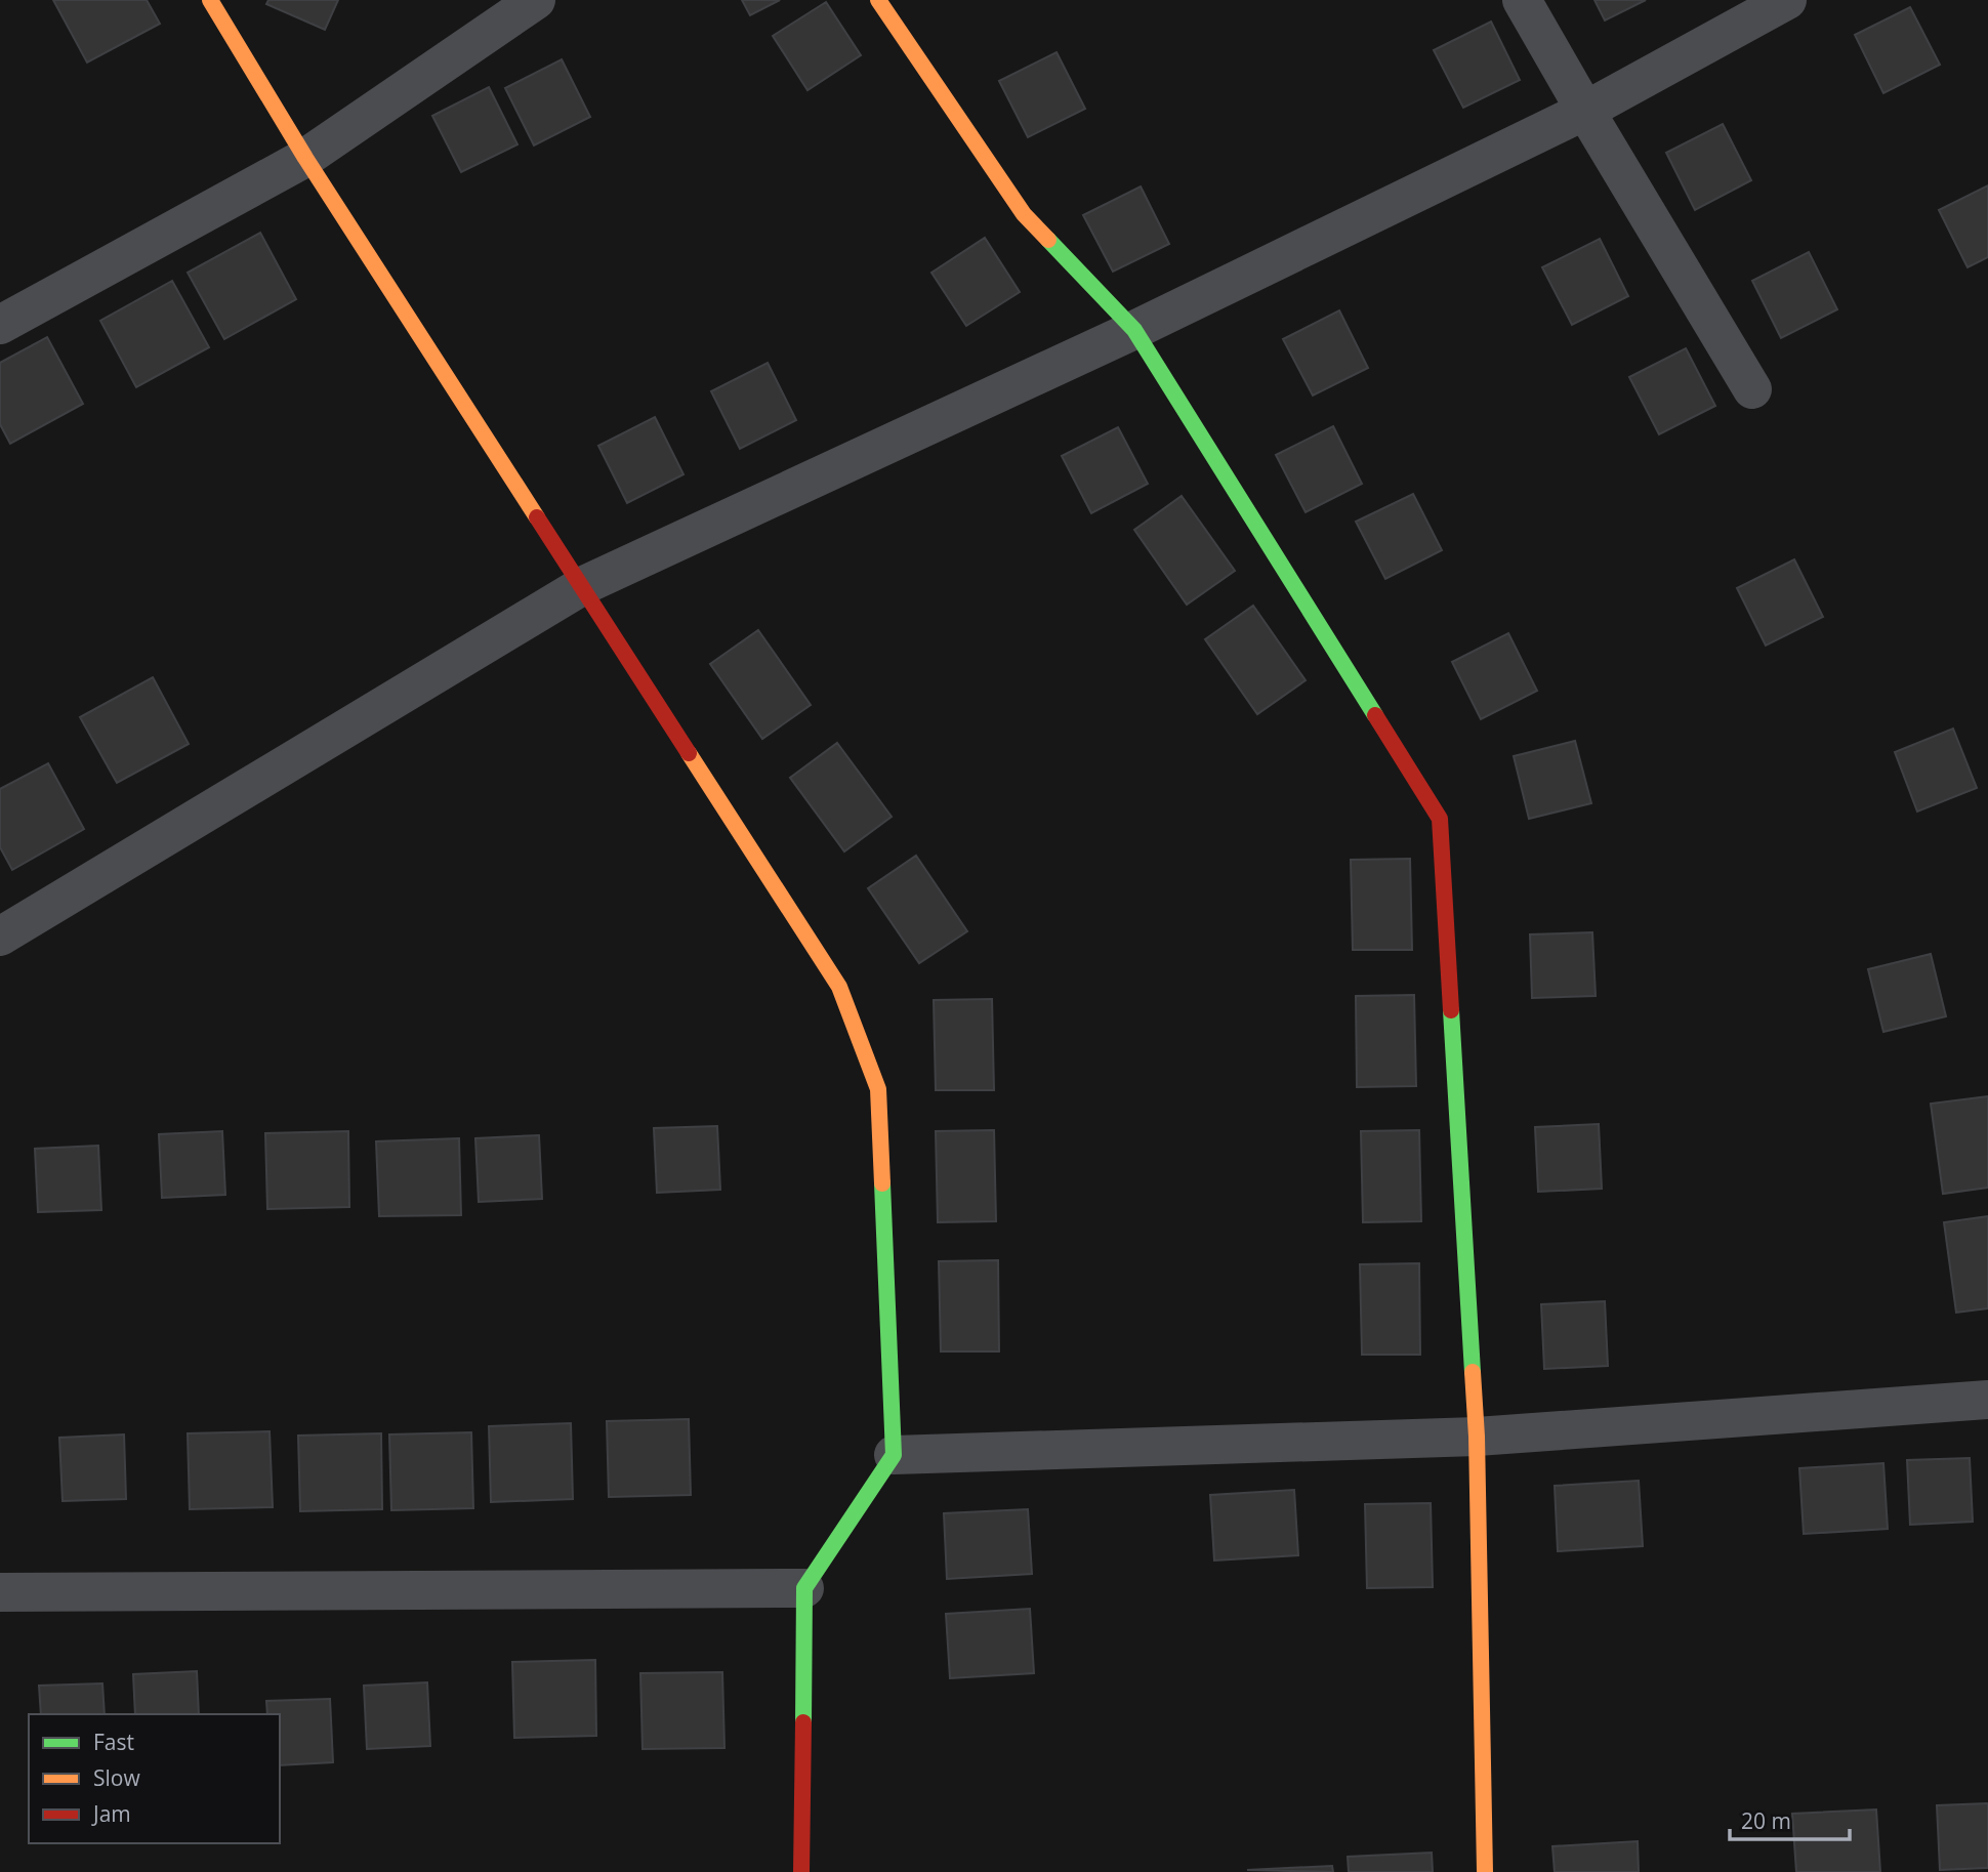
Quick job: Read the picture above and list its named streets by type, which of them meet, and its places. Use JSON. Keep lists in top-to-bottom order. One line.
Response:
{"legend":["Fast","Slow","Jam"],"scale_bar":"20 m"}
